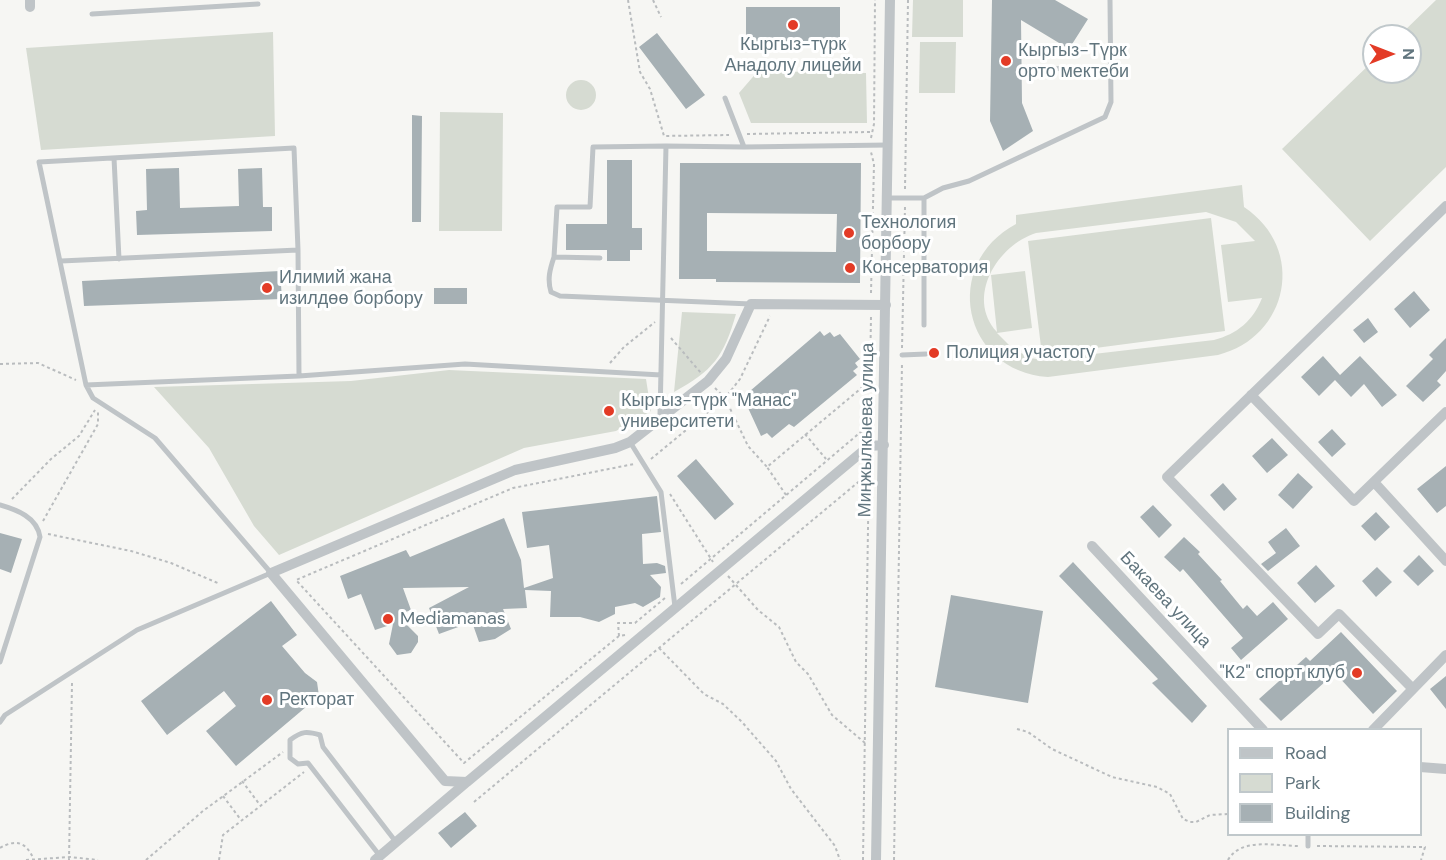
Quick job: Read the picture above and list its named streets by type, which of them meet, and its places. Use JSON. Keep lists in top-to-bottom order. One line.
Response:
{"streets":{"street":["Миңжылкыева улица","Бакаева улица"]},"places":["Кыргыз-түрк Анадолу лицейи","Кыргыз-Түрк орто мектеби","Технология борбору","Консерватория","Илимий жана изилдөө борбору","Полиция участогу","Кыргыз-түрк \"Манас\" университети","Mediamanas","\"К2\" спорт клуб","Ректорат"],"legend":["Road","Park","Building"],"north":"right"}
